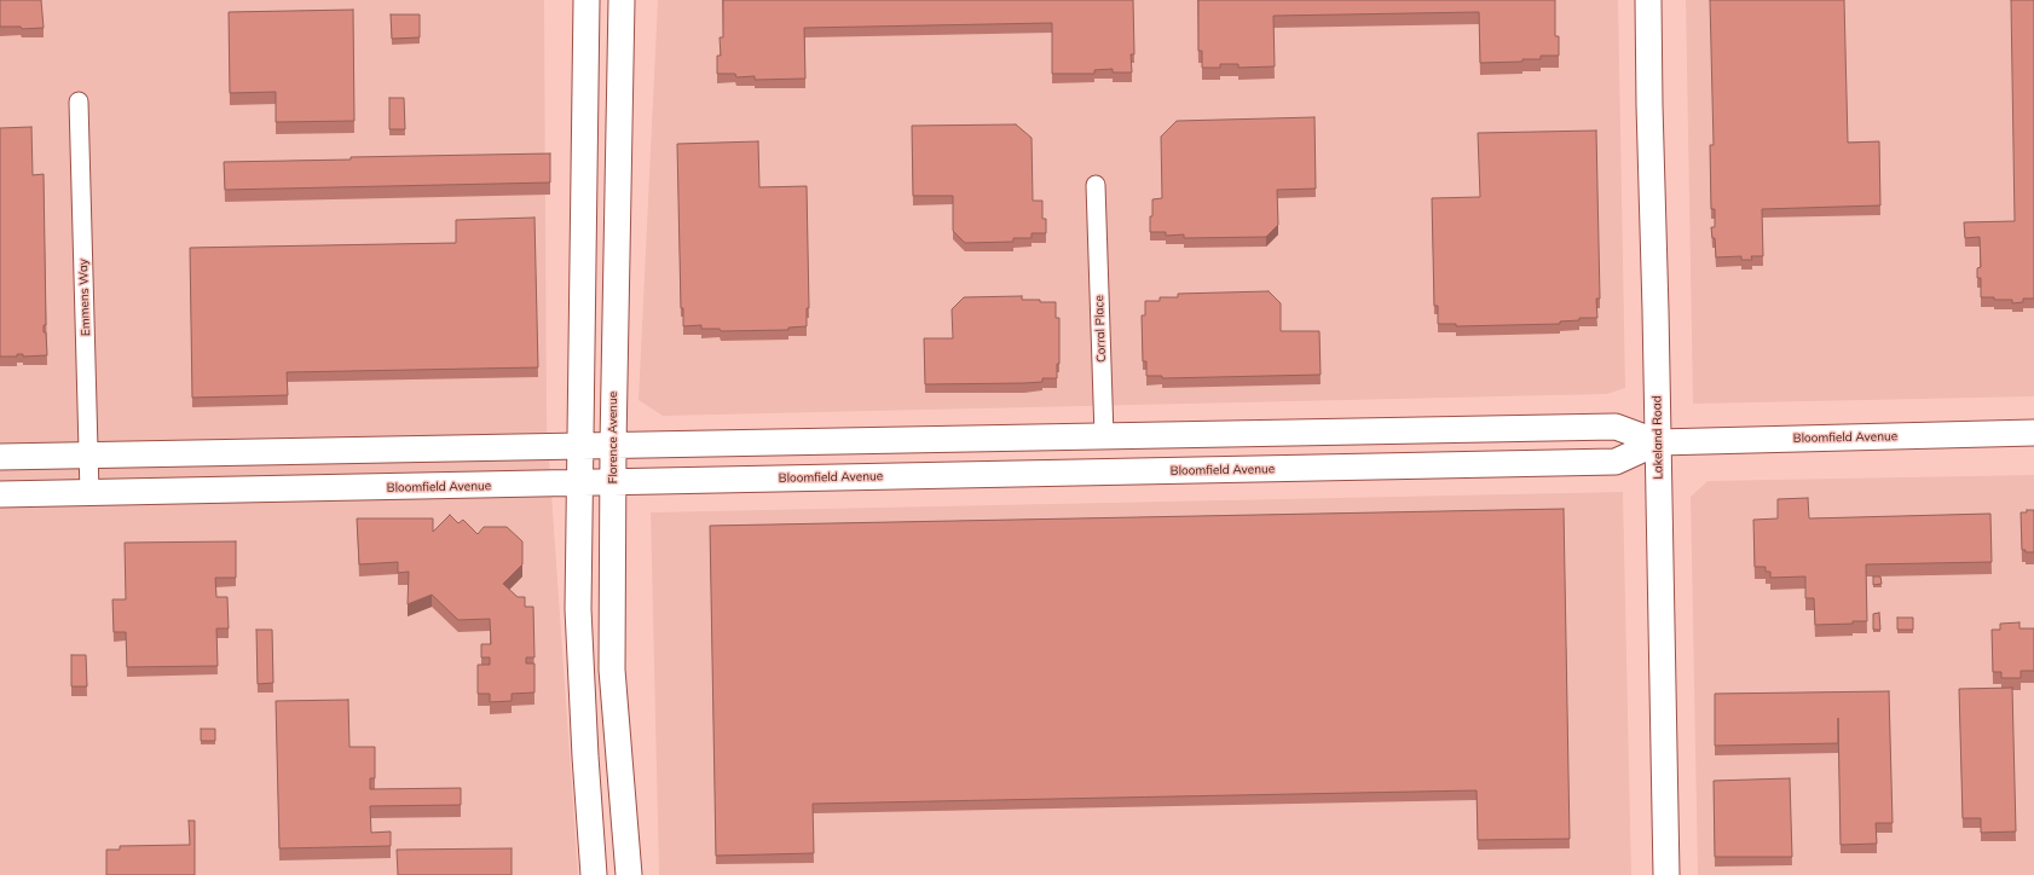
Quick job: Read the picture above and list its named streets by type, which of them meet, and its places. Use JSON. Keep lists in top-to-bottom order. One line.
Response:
{"streets":{"main road":["Corral Place","Florence Avenue","Lakeland Road","Bloomfield Avenue"],"street":["Emmens Way"]},"crossings":[["Emmens Way","Bloomfield Avenue"],["Corral Place","Bloomfield Avenue"],["Florence Avenue","Bloomfield Avenue"],["Lakeland Road","Bloomfield Avenue"]]}
